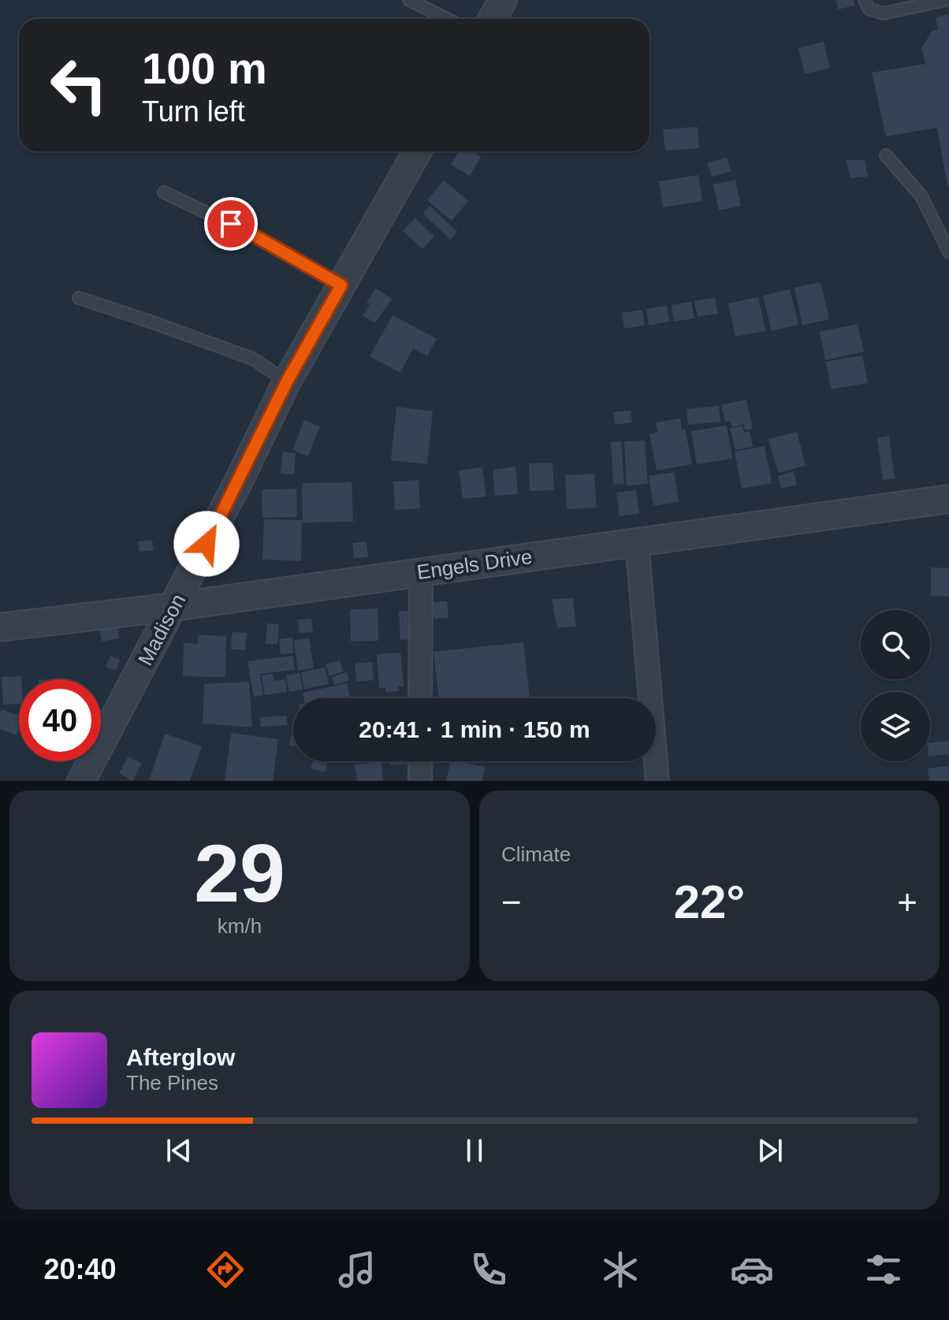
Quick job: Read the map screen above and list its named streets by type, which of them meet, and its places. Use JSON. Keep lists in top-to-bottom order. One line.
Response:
{"streets":{"street":["Engels Drive","Madison"]},"crossings":[["Engels Drive","Madison"]],"page":{"turn":["100 m","Turn left"],"limit":"40","trip":"20:41 · 1 min · 150 m","tile":[["29","km/h"],"Climate"],"heat":["−","22°","+"],"song":["Afterglow","The Pines"],"tabs":"20:40"}}
